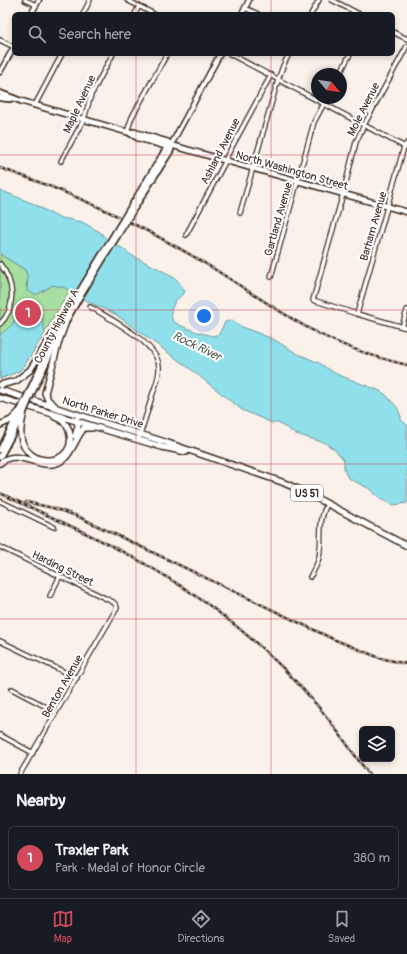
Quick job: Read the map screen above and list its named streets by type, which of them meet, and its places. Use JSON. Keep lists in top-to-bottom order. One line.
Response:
{"streets":{"main road":["North Washington Street","County Highway A","North Parker Drive","US 51"],"street":["Maple Avenue","Mole Avenue","Ashland Avenue","Gartland Avenue","Barham Avenue","Harding Street","Benton Avenue"]},"crossings":[["Maple Avenue","North Washington Street"],["Mole Avenue","North Washington Street"],["Mole Avenue","Barham Avenue"],["Ashland Avenue","North Washington Street"],["North Washington Street","Gartland Avenue"],["North Washington Street","Barham Avenue"],["Harding Street","Benton Avenue"]],"water":["Rock River"],"north":"bottom right","page":{"search":"Search here","pins":"1","heading":"Nearby","list":[{"mark":"1","name":"Traxler Park","note":"Park · Medal of Honor Circle","value":"380 m"}],"nav":["Map","Directions","Saved"]}}
